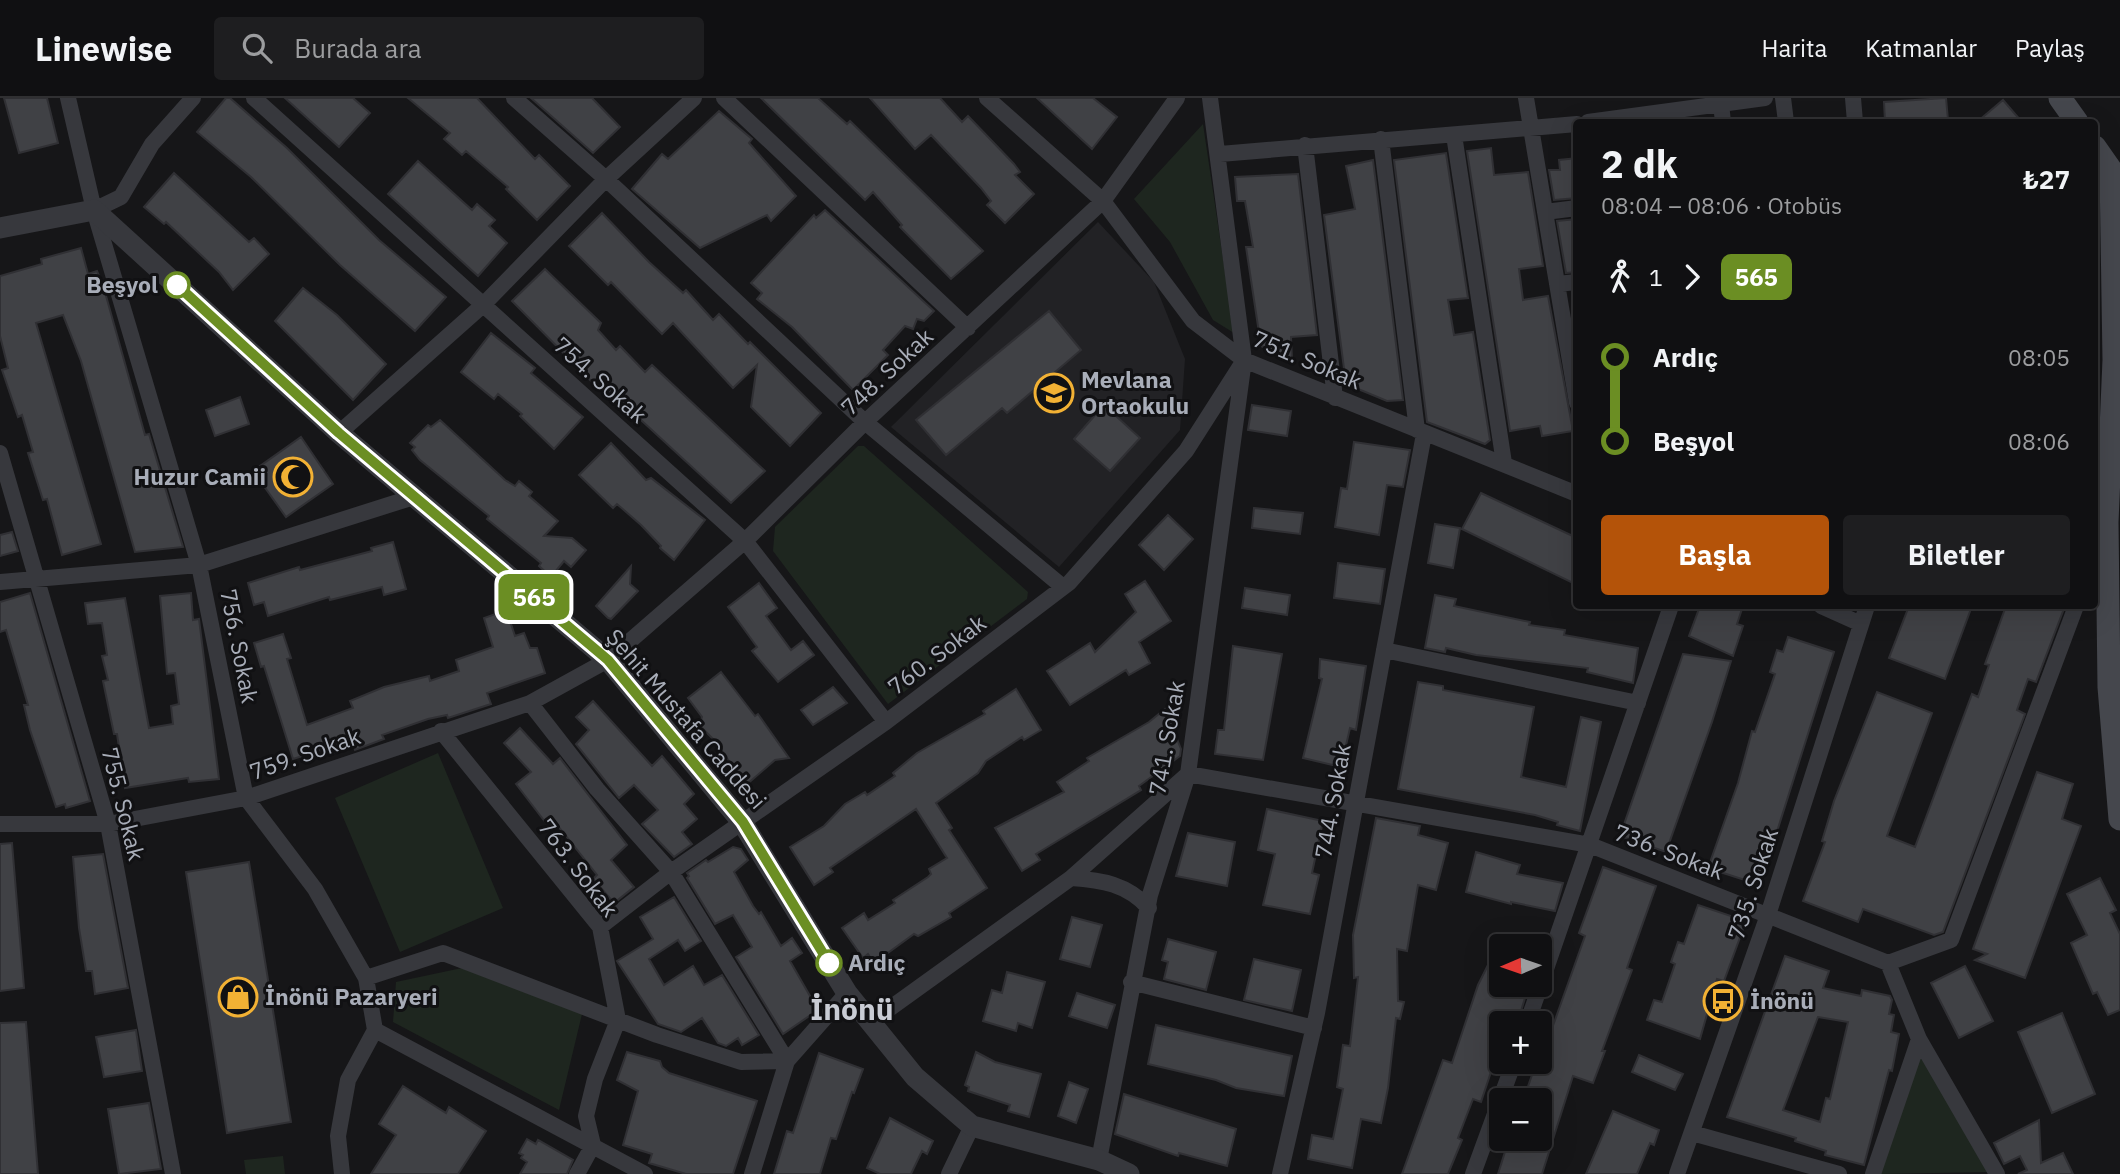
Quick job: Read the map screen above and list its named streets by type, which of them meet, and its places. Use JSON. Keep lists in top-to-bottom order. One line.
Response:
{"streets":{"street":["751. Sokak","748. Sokak","754. Sokak","756. Sokak","760. Sokak","Şehit Mustafa Caddesi","741. Sokak","759. Sokak","744. Sokak","755. Sokak","736. Sokak","763. Sokak","735. Sokak"]},"crossings":[["751. Sokak","748. Sokak"],["751. Sokak","760. Sokak"],["751. Sokak","741. Sokak"],["751. Sokak","744. Sokak"],["748. Sokak","754. Sokak"],["748. Sokak","Şehit Mustafa Caddesi"],["748. Sokak","759. Sokak"],["754. Sokak","760. Sokak"],["756. Sokak","Şehit Mustafa Caddesi"],["756. Sokak","759. Sokak"],["760. Sokak","Şehit Mustafa Caddesi"],["760. Sokak","741. Sokak"],["760. Sokak","763. Sokak"],["Şehit Mustafa Caddesi","741. Sokak"],["Şehit Mustafa Caddesi","759. Sokak"],["741. Sokak","736. Sokak"],["759. Sokak","755. Sokak"],["759. Sokak","763. Sokak"],["744. Sokak","736. Sokak"],["736. Sokak","735. Sokak"]],"districts":["İnönü"],"places":{"other":["Beşyol","Ardıç"],"school or university":["Mevlana Ortaokulu"],"mosque":["Huzur Camii"],"shop":["İnönü Pazaryeri"],"bus stop":["İnönü"]},"lines":["bus line 565"],"north":"left","page":{"header":"Linewise","search":"Burada ara","nav":["Harita","Katmanlar","Paylaş"],"on_map":"565","heading":["2 dk","08:04 – 08:06 · Otobüs","₺27"],"legs":["1","565"],"list":[{"name":"Ardıç","value":"08:05"},{"name":"Beşyol","value":"08:06"}],"buttons":["Başla","Biletler"],"map_buttons":["+","−"]}}
